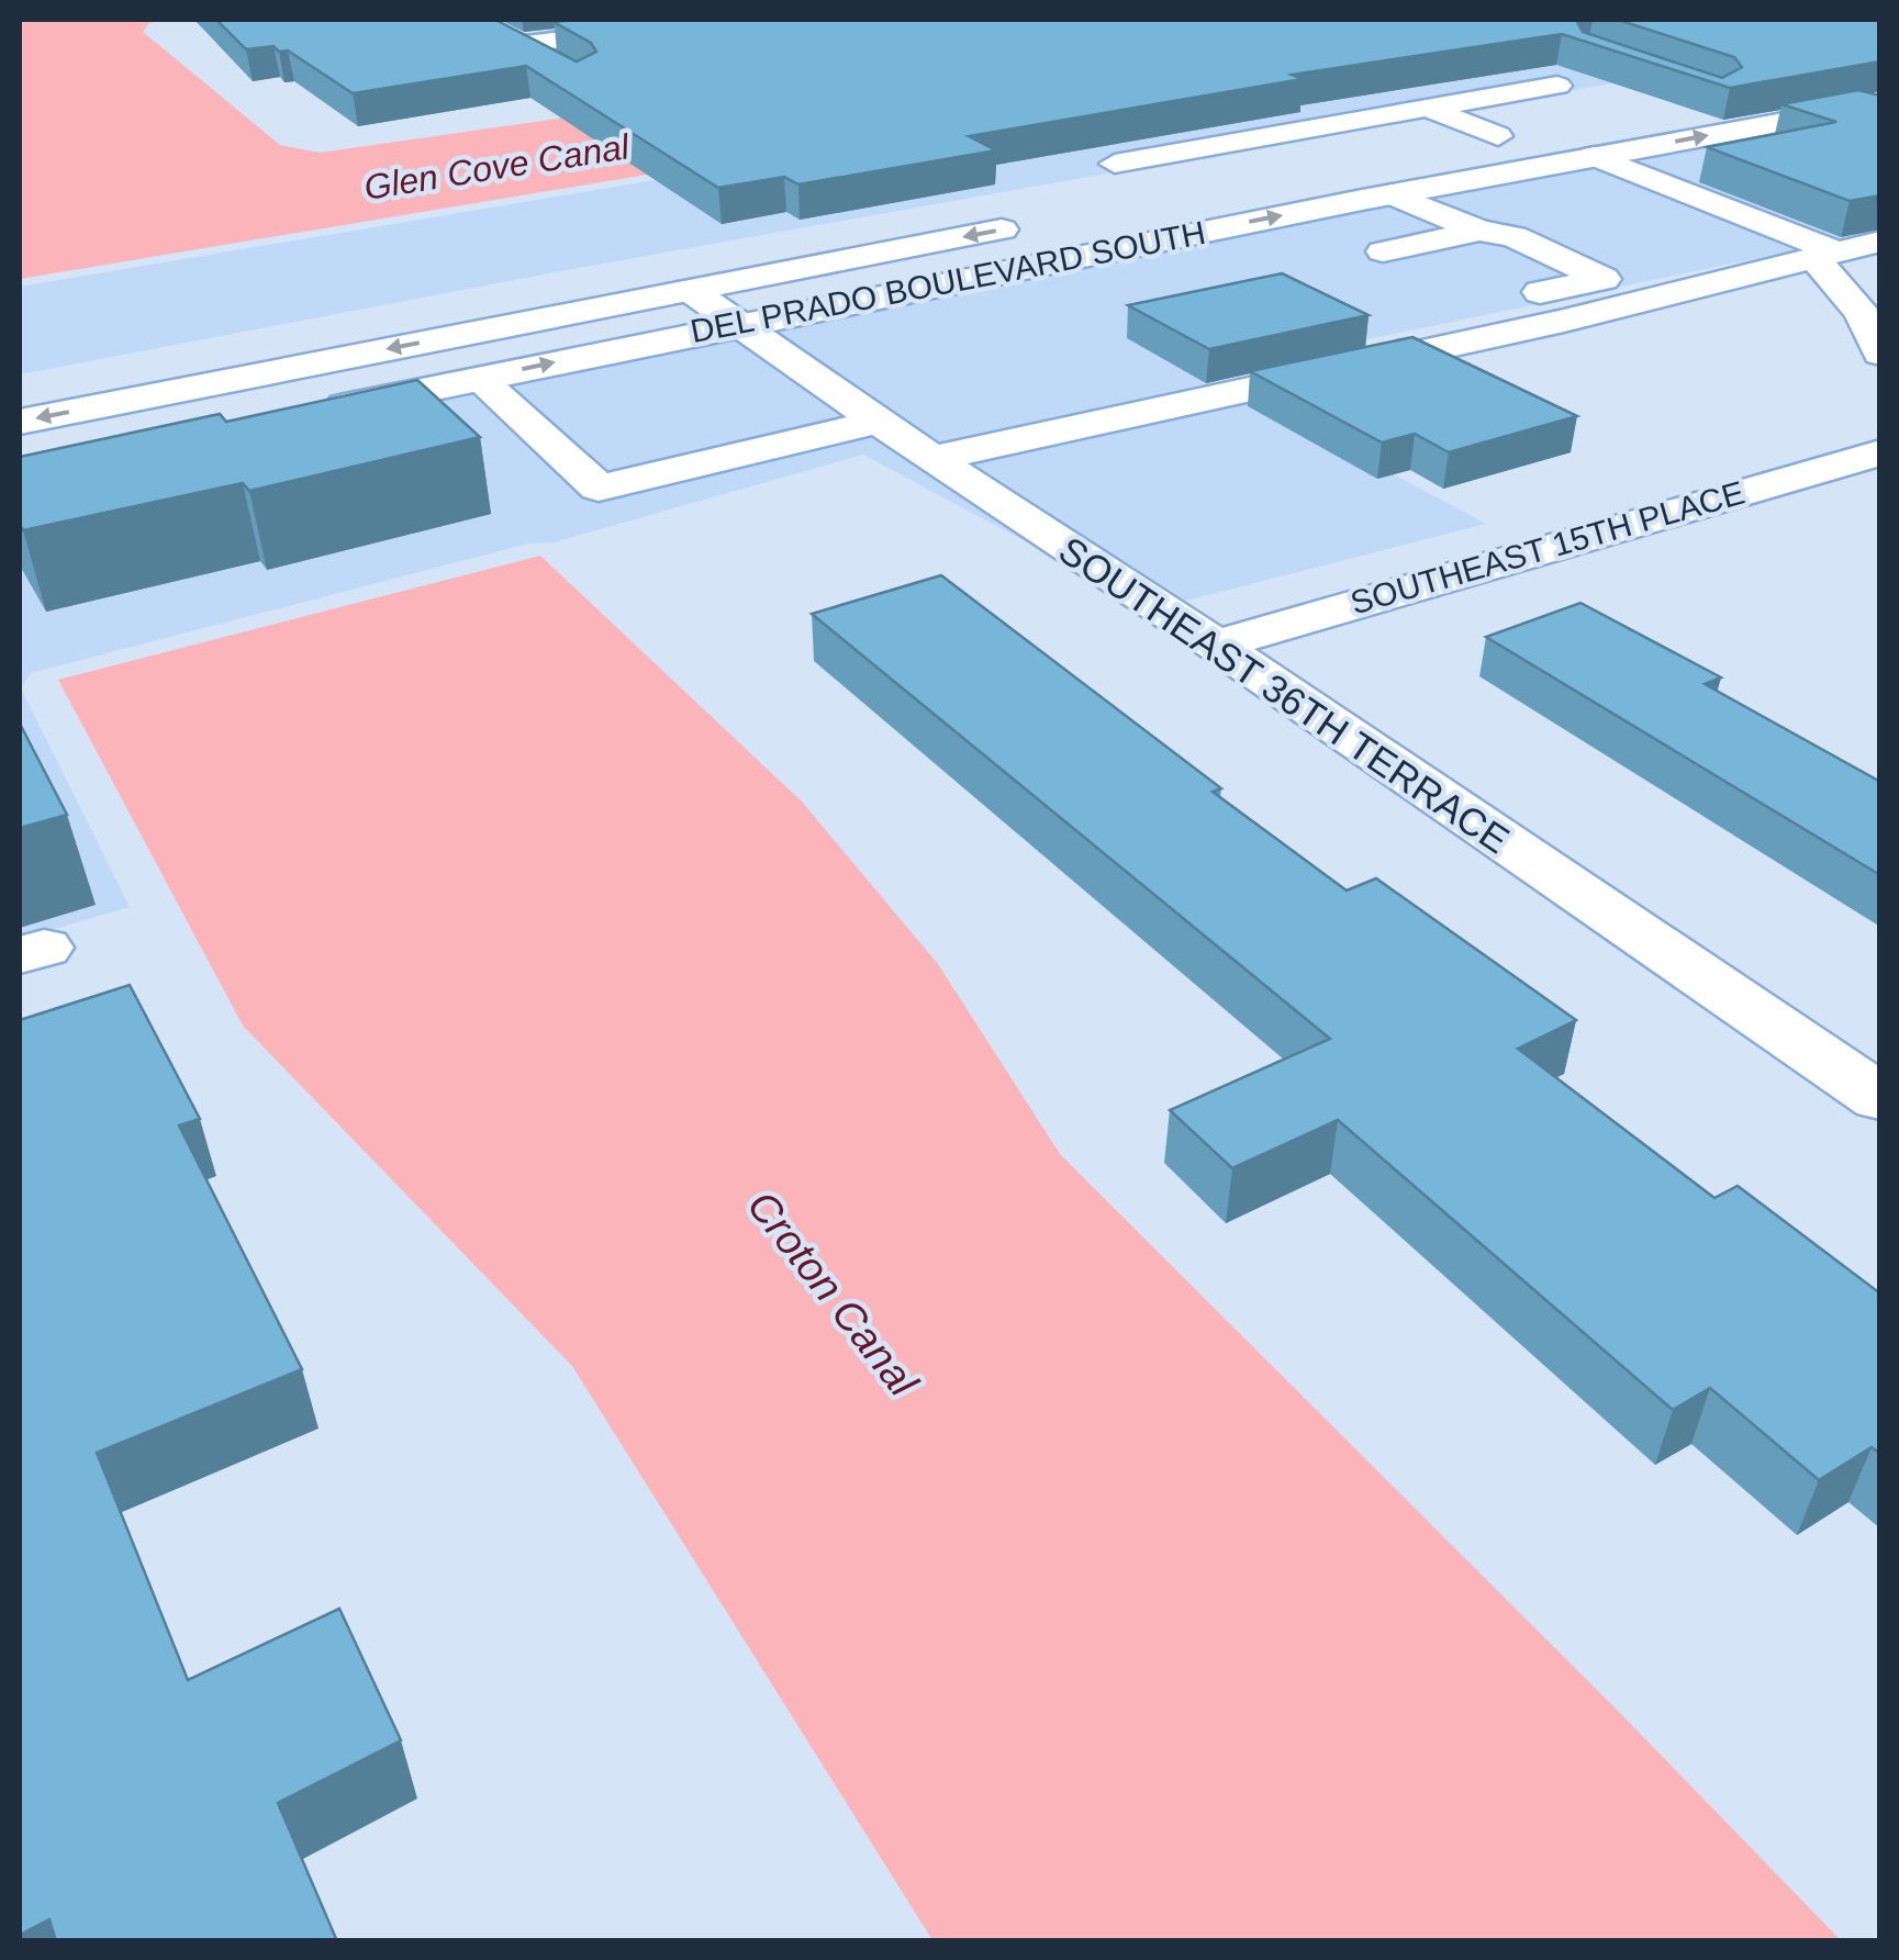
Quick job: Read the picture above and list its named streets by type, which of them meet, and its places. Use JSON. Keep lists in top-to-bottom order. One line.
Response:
{"streets":{"street":["DEL PRADO BOULEVARD SOUTH","SOUTHEAST 15TH PLACE","SOUTHEAST 36TH TERRACE"]},"crossings":[["DEL PRADO BOULEVARD SOUTH","SOUTHEAST 36TH TERRACE"],["SOUTHEAST 15TH PLACE","SOUTHEAST 36TH TERRACE"]],"water":["Glen Cove Canal","Croton Canal"]}
